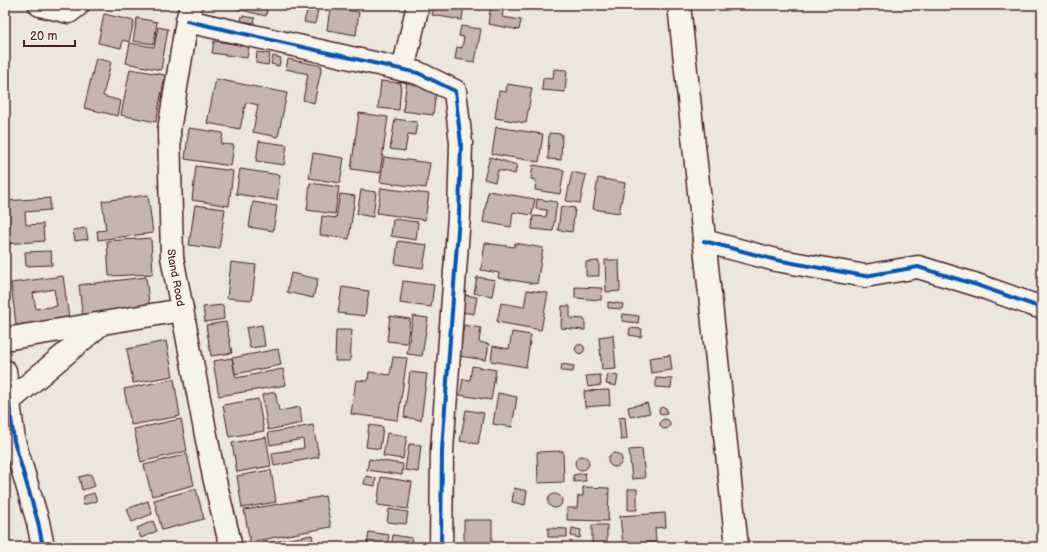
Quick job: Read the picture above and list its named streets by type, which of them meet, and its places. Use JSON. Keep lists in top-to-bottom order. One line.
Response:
{"streets":{"main road":["Stand Road"]},"scale_bar":"20 m"}
